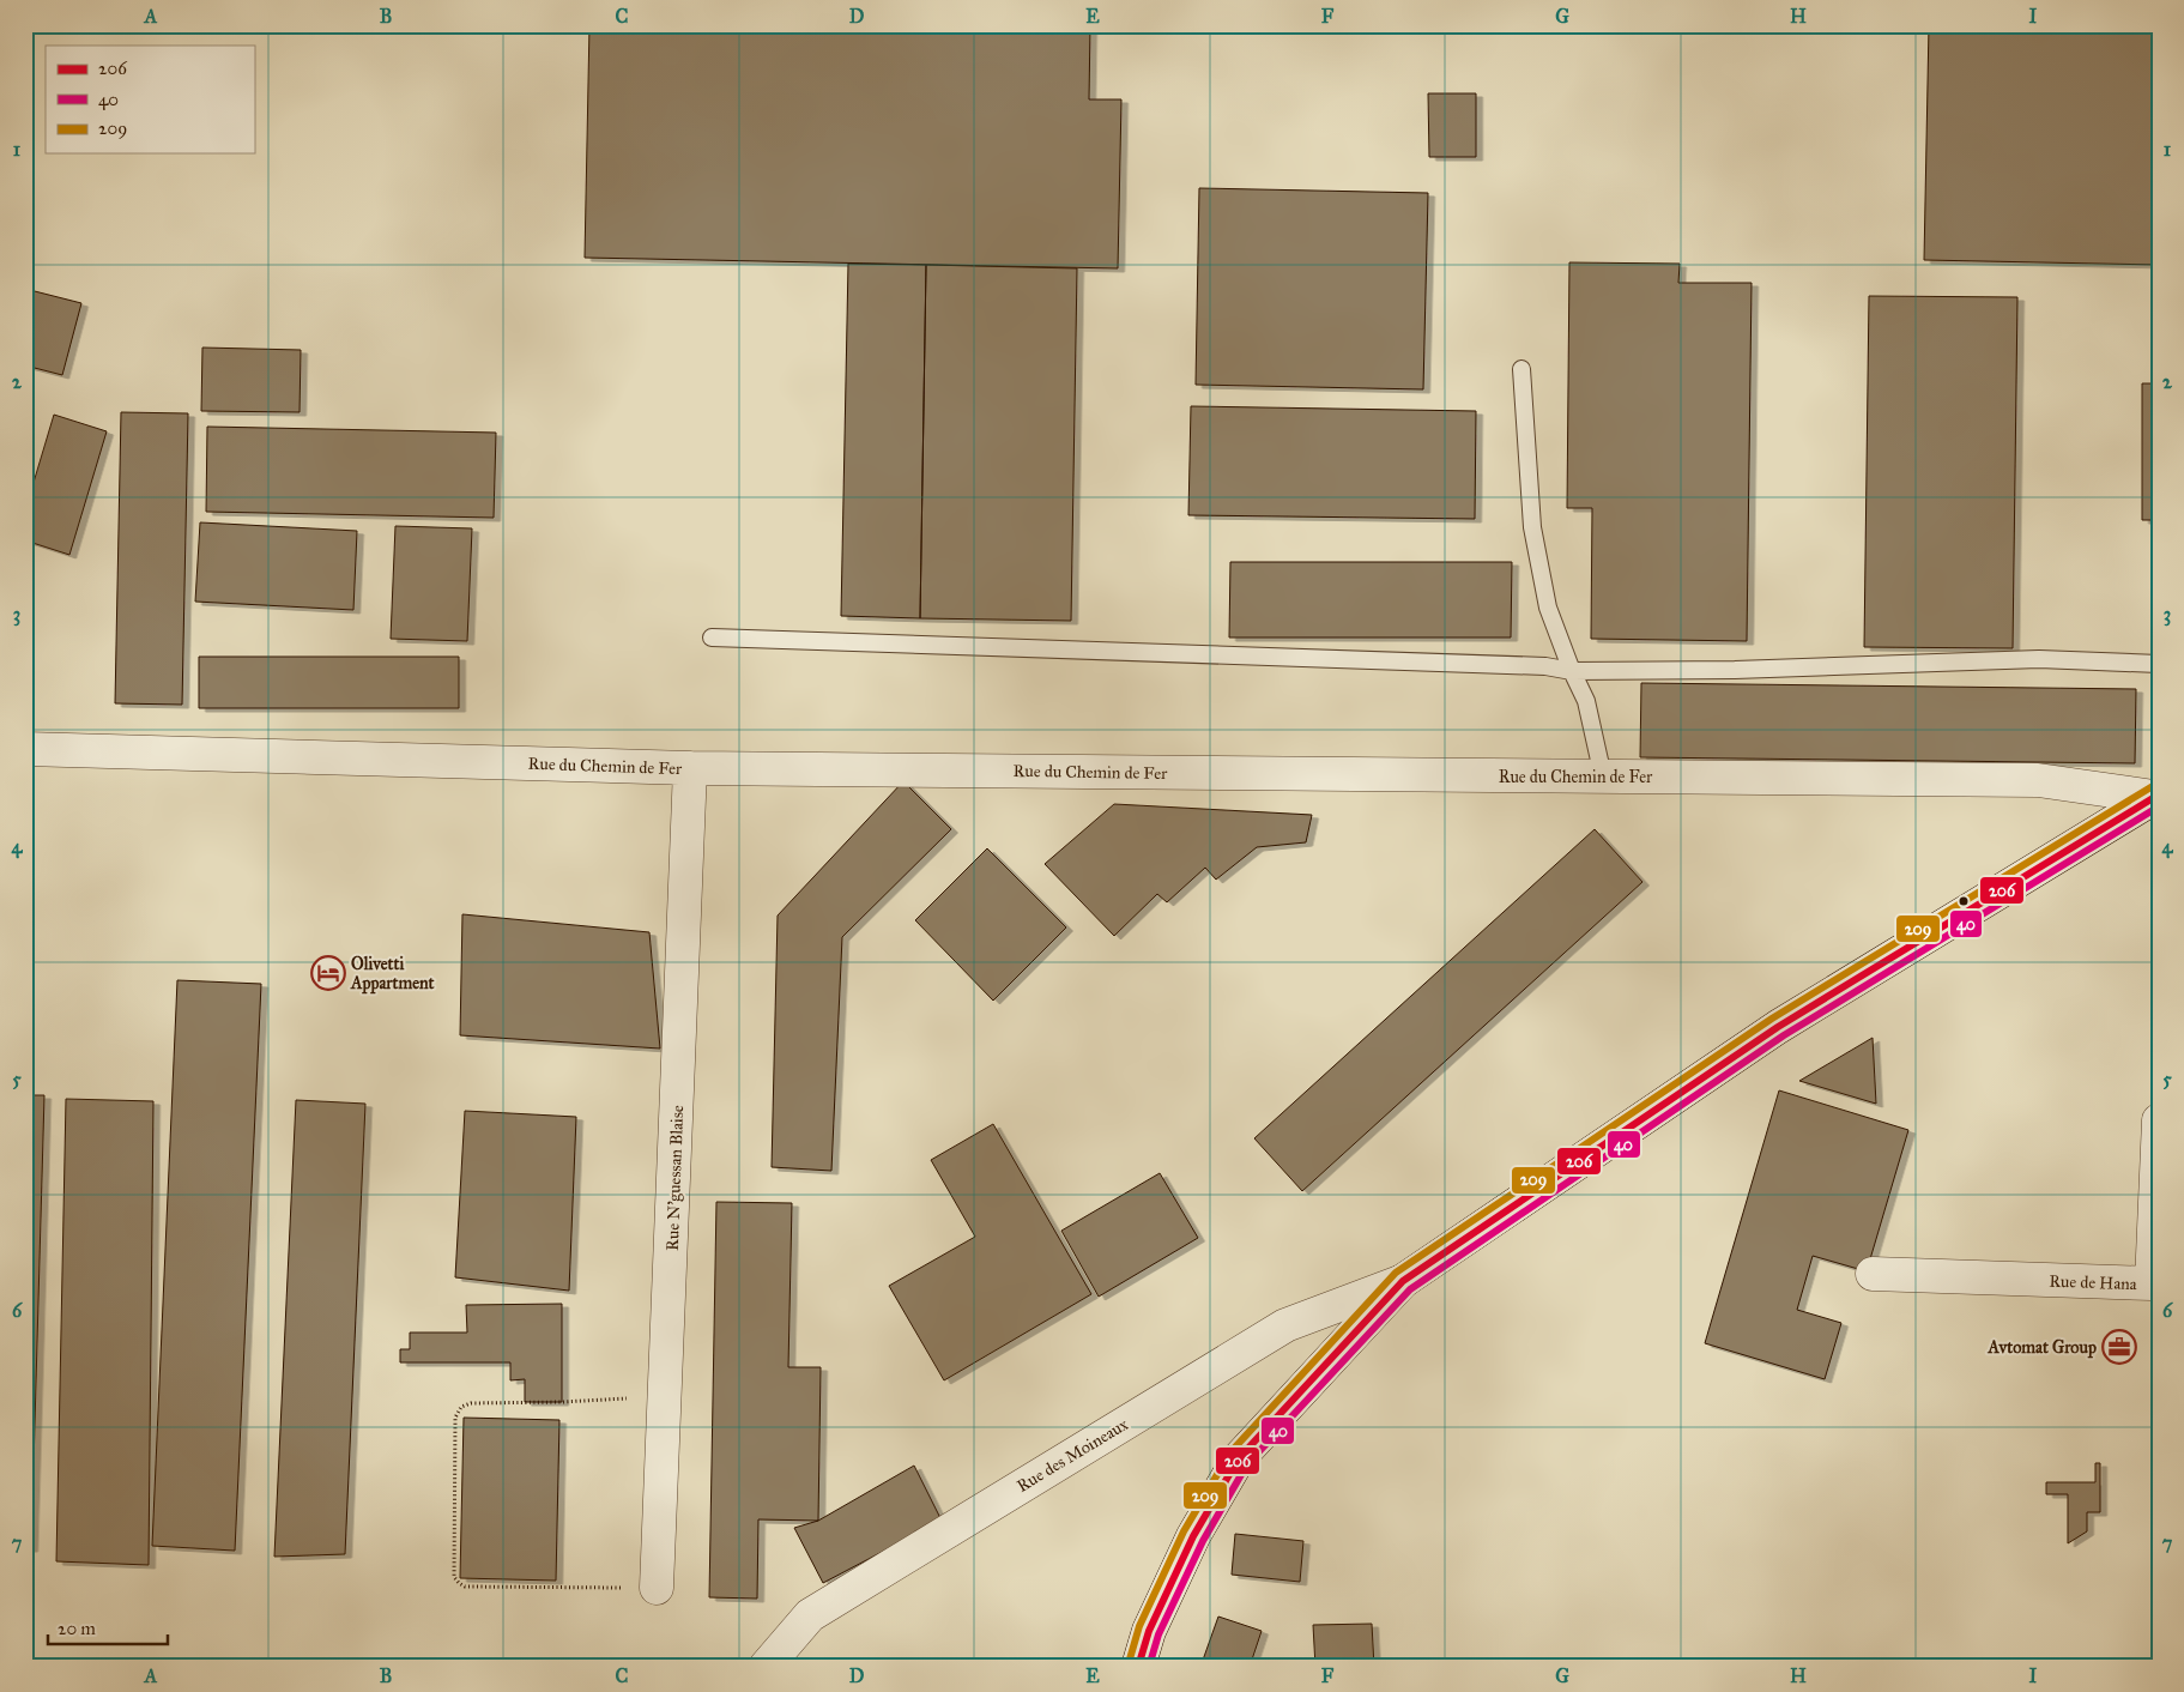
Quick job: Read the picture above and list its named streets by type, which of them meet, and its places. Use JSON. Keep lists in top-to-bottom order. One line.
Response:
{"streets":{"street":["Rue du Chemin de Fer","Rue N'guessan Blaise","Rue de Hana","Rue des Moineaux"]},"crossings":[["Rue du Chemin de Fer","Rue N'guessan Blaise"]],"places":{"hotel":["Olivetti Appartment"],"office":["Avtomat Group"]},"lines":["transit line 209","transit line 206","transit line 40"],"legend":["206","40","209"],"scale_bar":"20 m","grid":{"columns":["A","B","C","D","E","F","G","H","I"],"rows":["1","2","3","4","5","6","7"]}}
